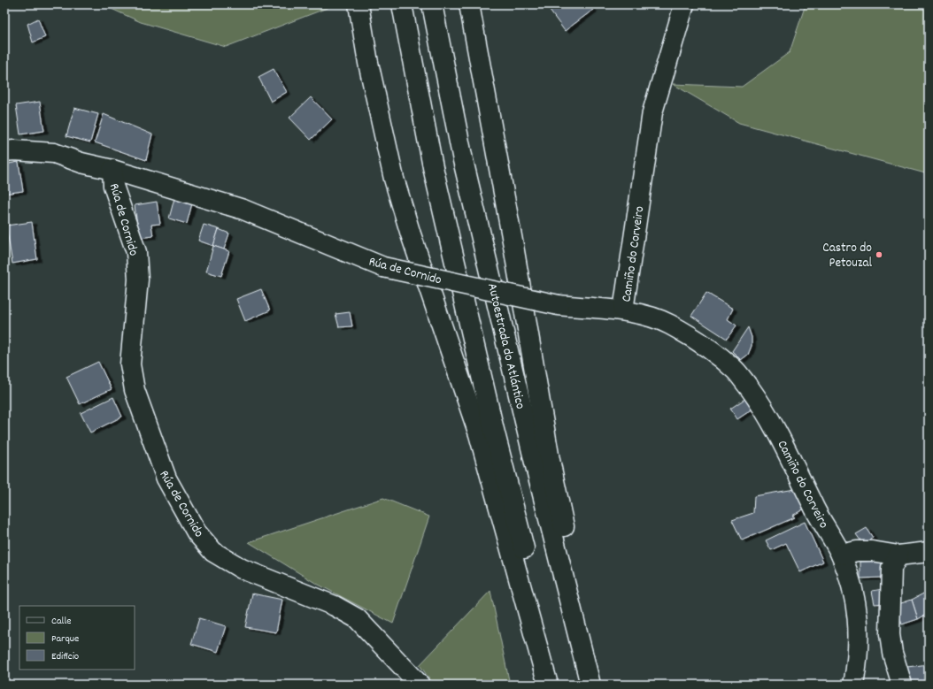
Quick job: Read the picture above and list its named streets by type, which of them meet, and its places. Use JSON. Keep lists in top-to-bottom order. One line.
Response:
{"streets":{"main road":["Rúa de Cornido","Camiño do Corveiro","Autoestrada do Atlántico"]},"crossings":[["Rúa de Cornido","Camiño do Corveiro"]],"places":["Castro do Petouzal"],"legend":["Calle","Parque","Edificio"]}
